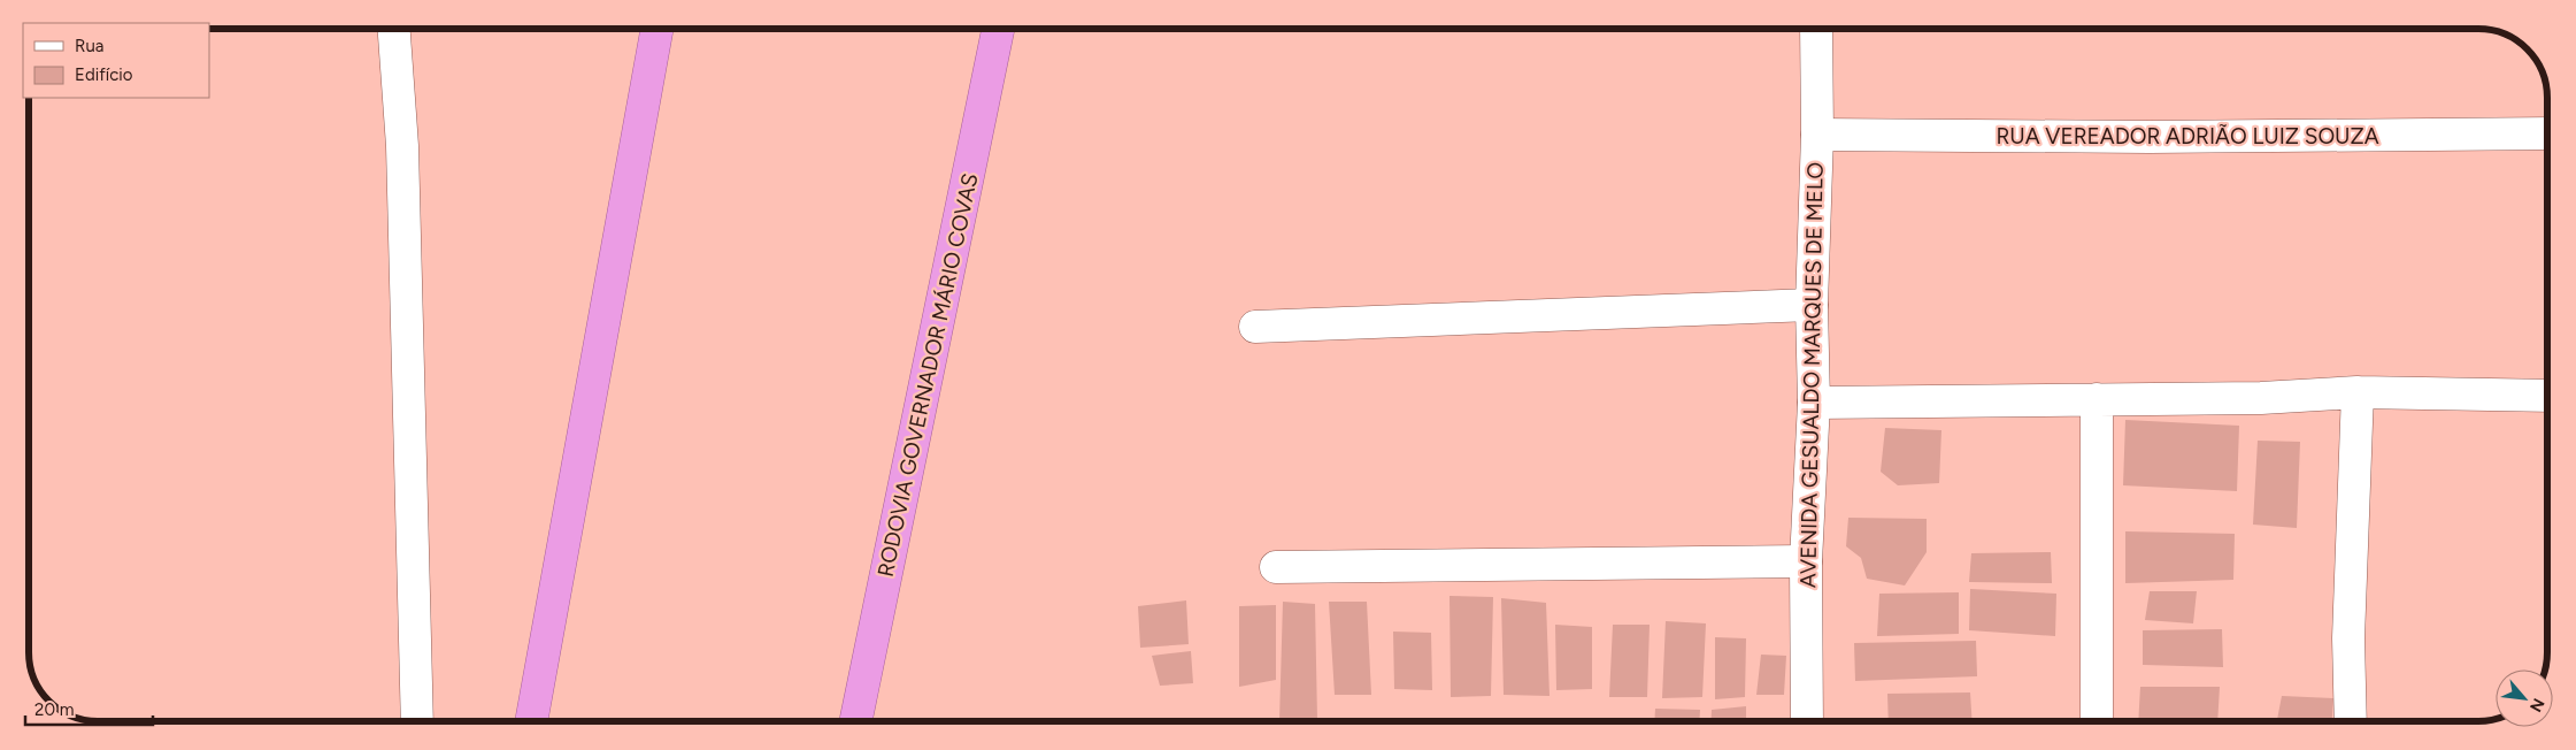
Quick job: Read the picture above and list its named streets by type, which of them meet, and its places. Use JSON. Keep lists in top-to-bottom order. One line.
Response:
{"streets":{"highway":["RODOVIA GOVERNADOR MÁRIO COVAS"],"street":["RUA VEREADOR ADRIÃO LUIZ SOUZA","AVENIDA GESUALDO MARQUES DE MELO"]},"crossings":[["RUA VEREADOR ADRIÃO LUIZ SOUZA","AVENIDA GESUALDO MARQUES DE MELO"]],"legend":["Rua","Edifício"],"scale_bar":"20 m","north":"bottom right"}
